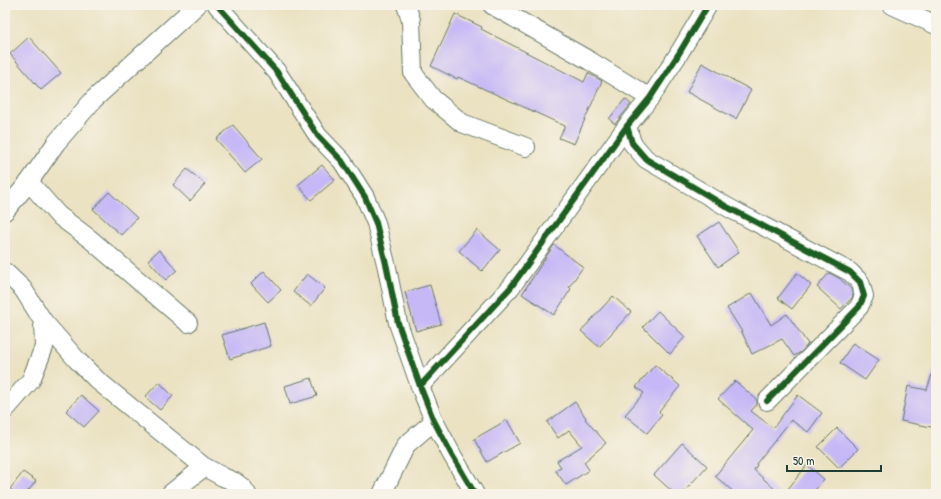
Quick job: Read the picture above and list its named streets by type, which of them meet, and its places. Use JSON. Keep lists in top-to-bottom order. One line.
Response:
{"scale_bar":"50 m"}
